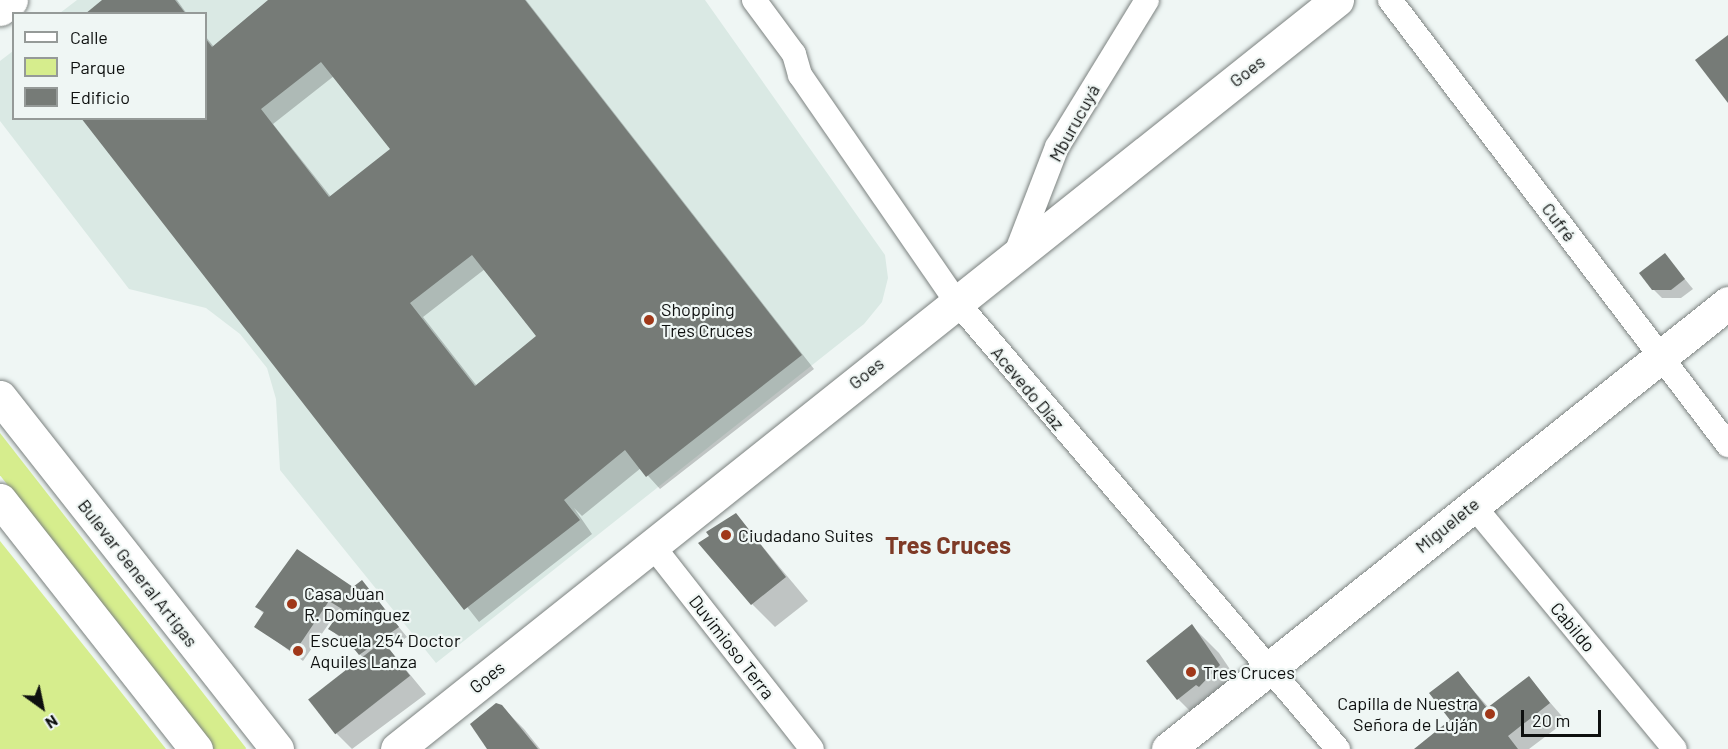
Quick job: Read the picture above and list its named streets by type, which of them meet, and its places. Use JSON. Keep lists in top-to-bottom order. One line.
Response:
{"streets":{"street":["Goes","Mburucuyá","Cufré","Acevedo Díaz","Miguelete","Bulevar General Artigas","Cabildo","Duvimioso Terra"]},"crossings":[["Goes","Mburucuyá"],["Goes","Acevedo Díaz"],["Goes","Duvimioso Terra"],["Cufré","Miguelete"],["Acevedo Díaz","Miguelete"],["Miguelete","Cabildo"]],"districts":["Tres Cruces"],"places":["Shopping Tres Cruces","Ciudadano Suites","Casa Juan R. Domínguez","Escuela 254 Doctor Aquiles Lanza","Tres Cruces","Capilla de Nuestra Señora de Luján"],"legend":["Calle","Parque","Edificio"],"scale_bar":"20 m","north":"bottom right"}
